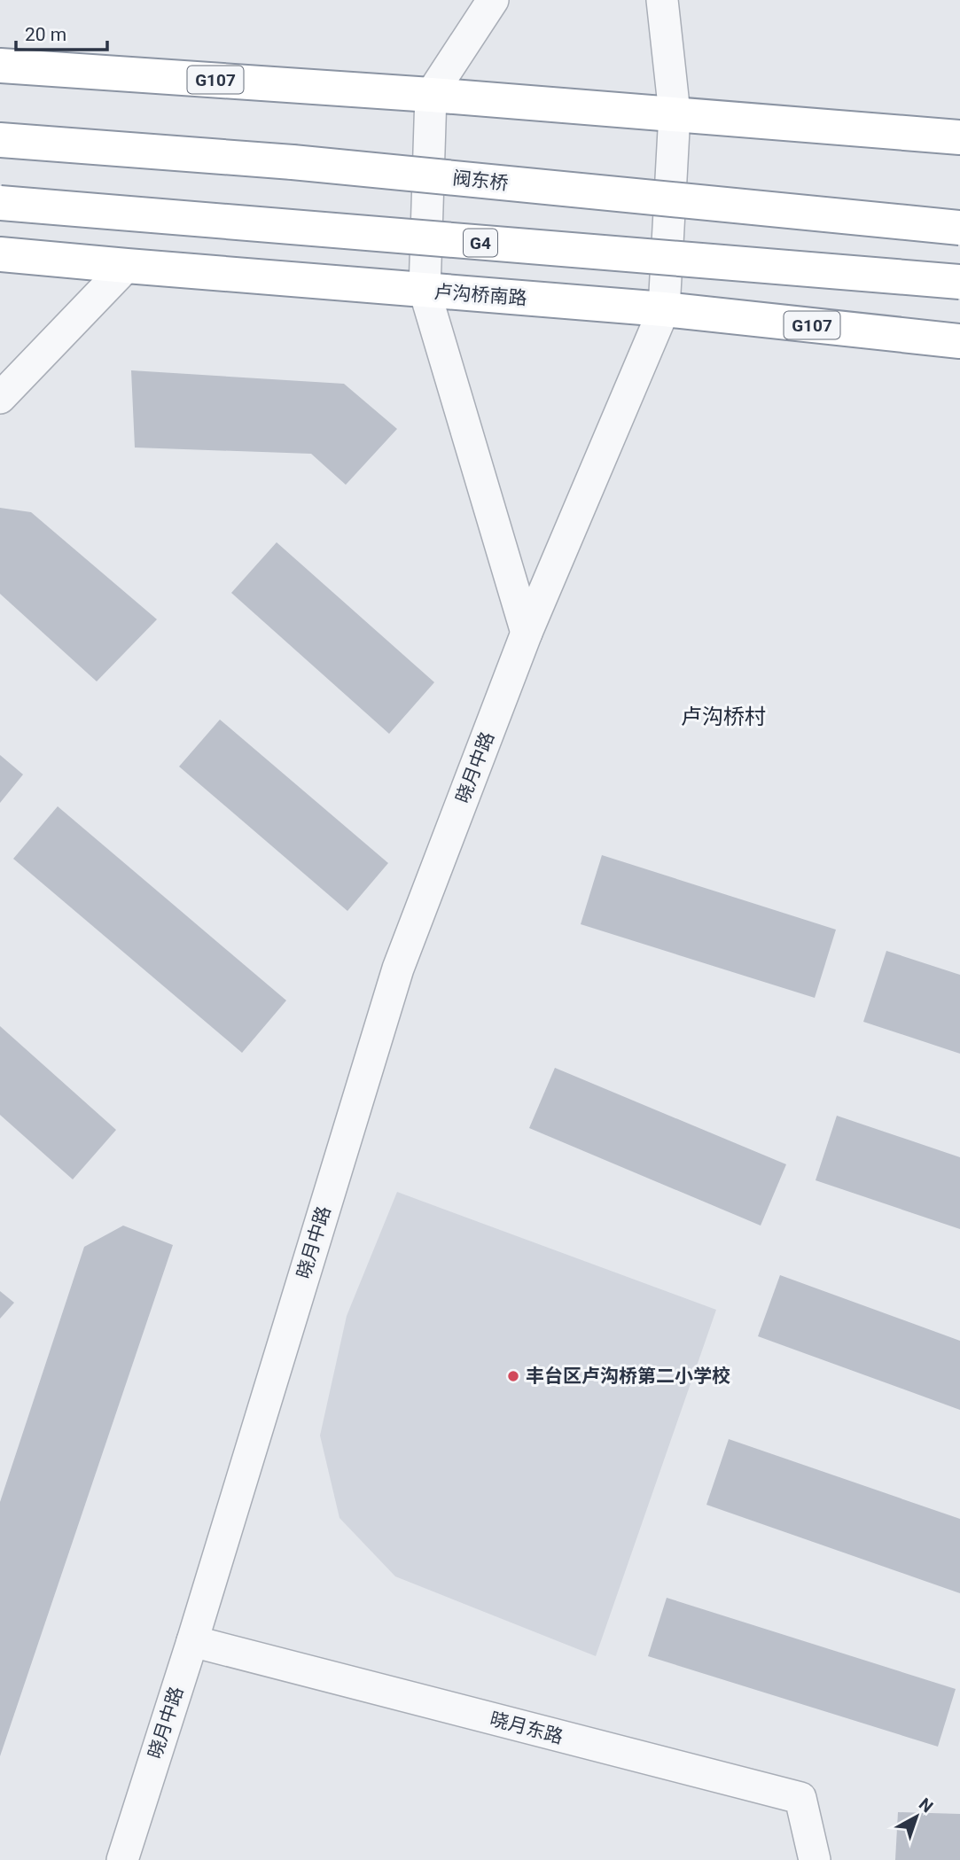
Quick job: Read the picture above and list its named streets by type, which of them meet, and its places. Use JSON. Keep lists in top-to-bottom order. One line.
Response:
{"streets":{"highway":["G107","阀东桥","G4","卢沟桥南路"],"street":["晓月中路","晓月东路"]},"crossings":[["G107","晓月中路"],["卢沟桥南路","晓月中路"],["晓月中路","晓月东路"]],"districts":["卢沟桥村"],"places":["丰台区卢沟桥第二小学校"],"scale_bar":"20 m","north":"top right"}
